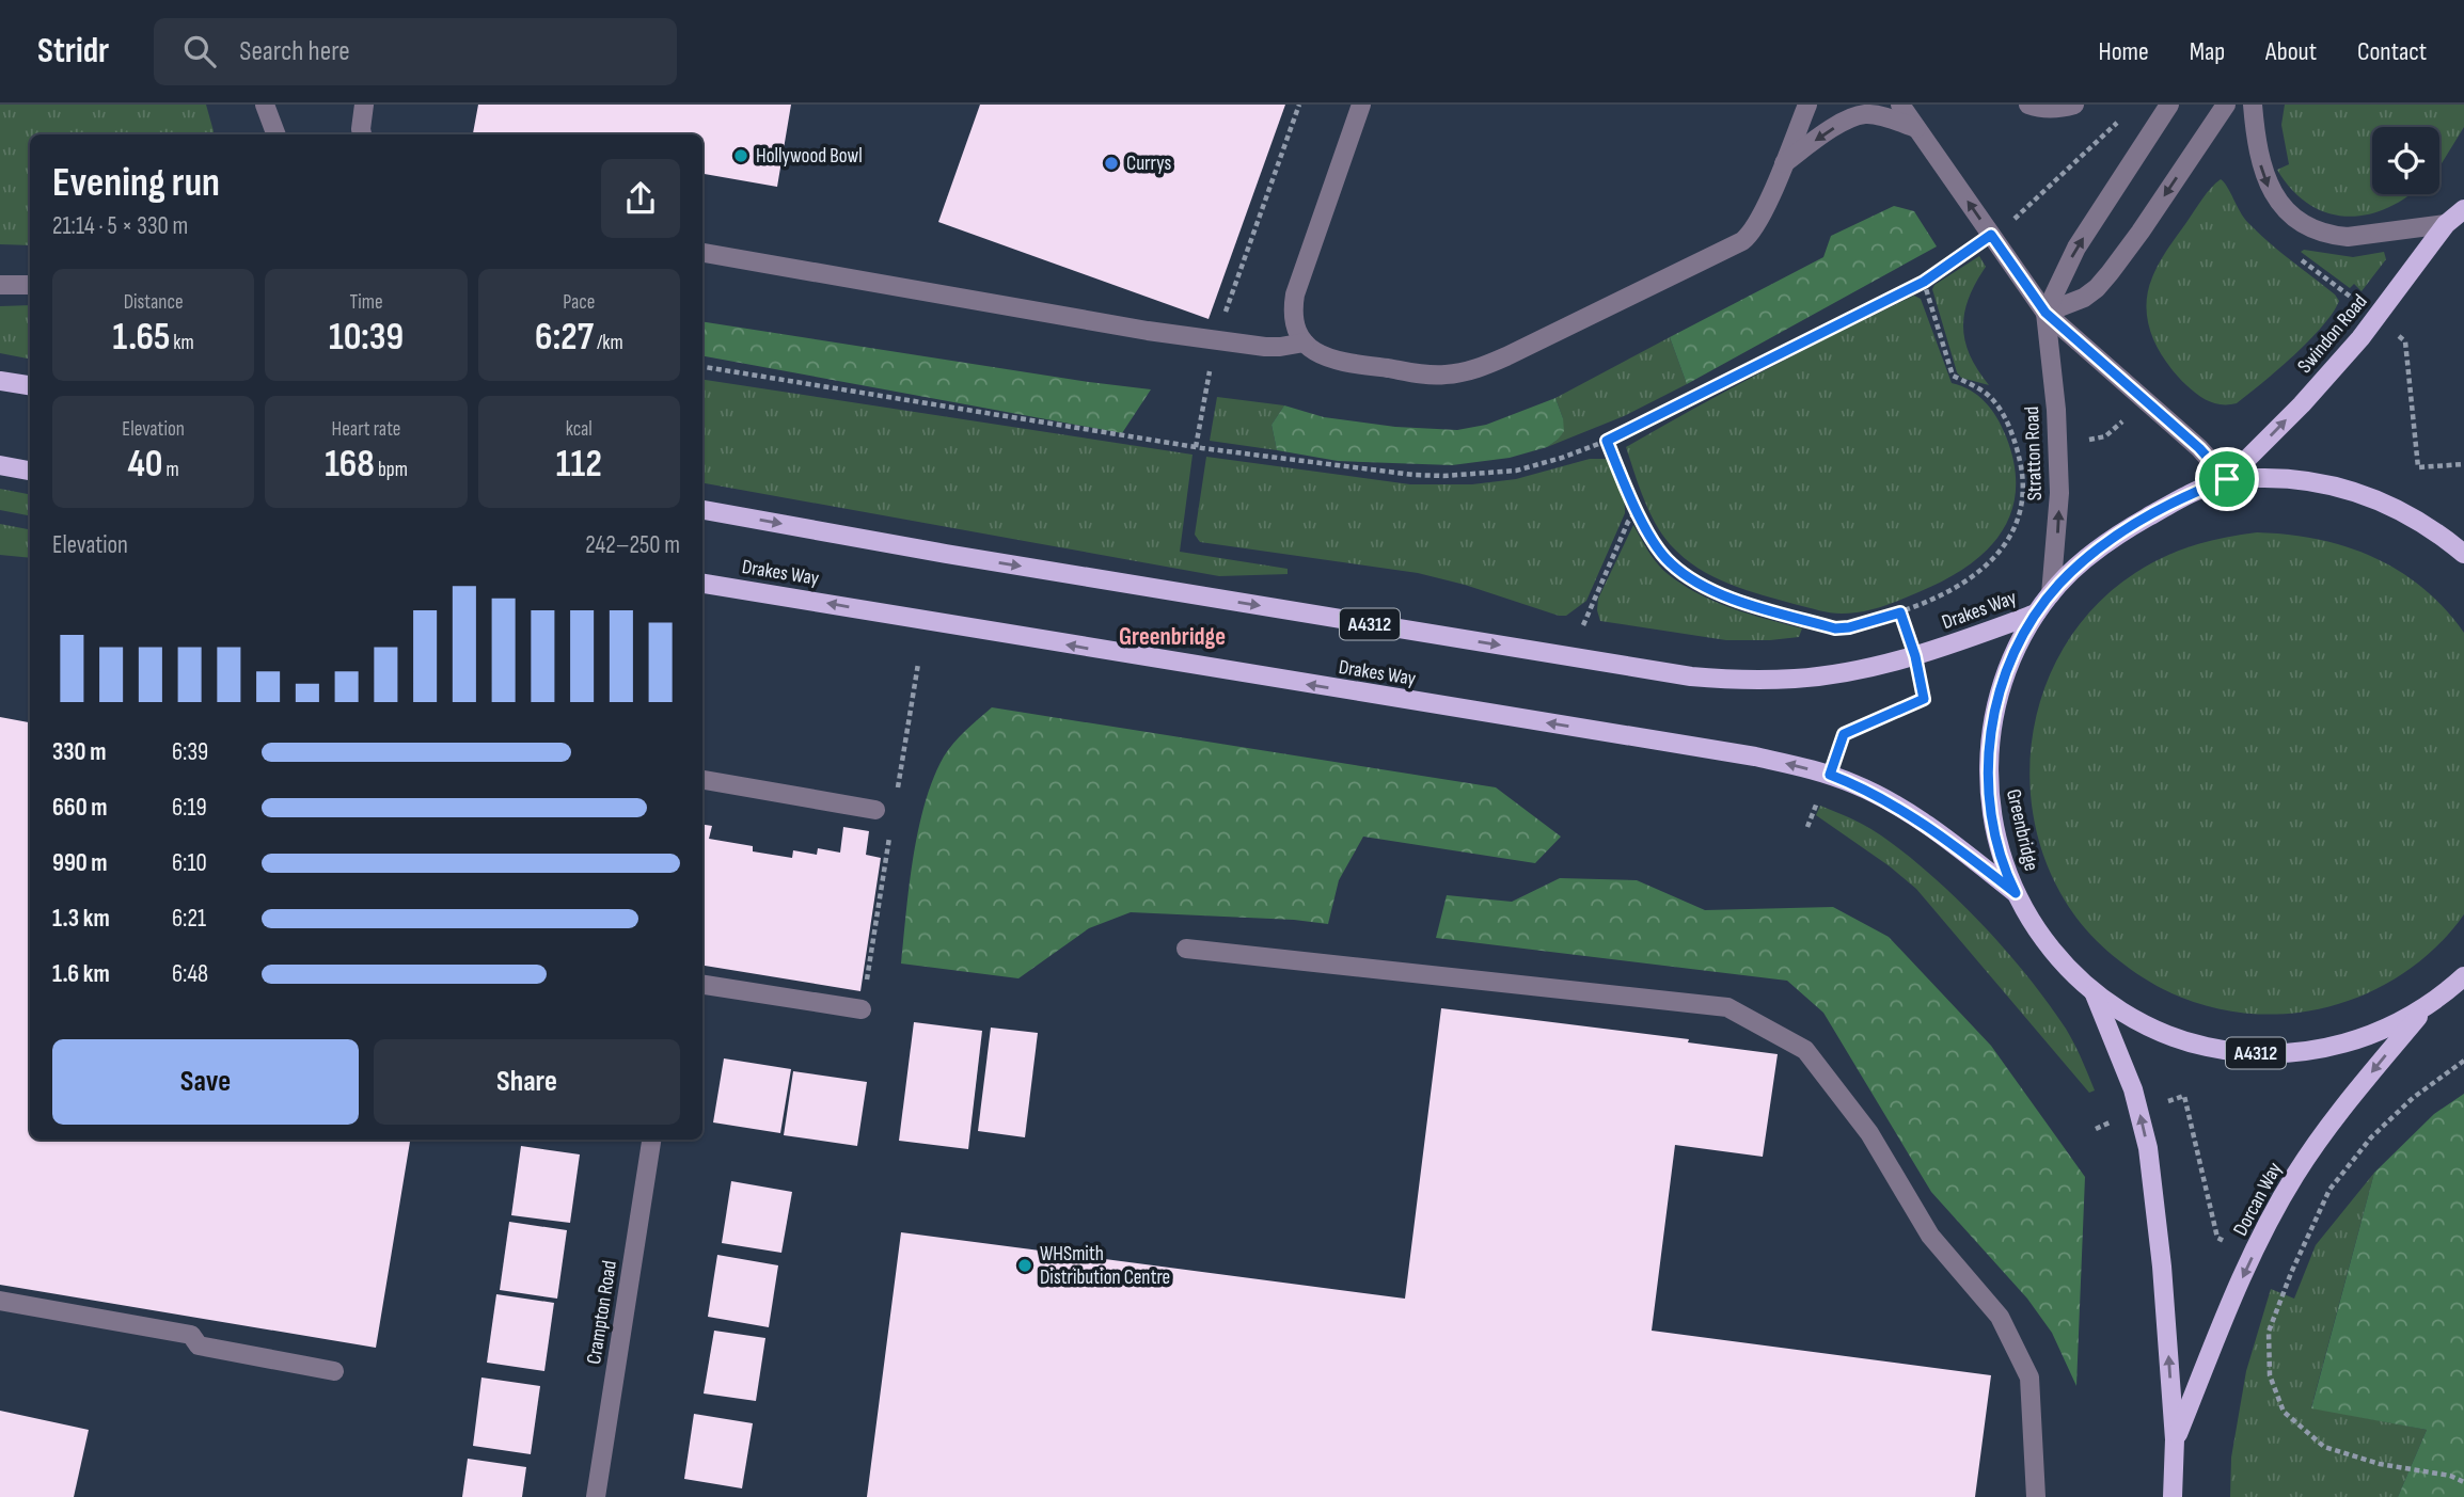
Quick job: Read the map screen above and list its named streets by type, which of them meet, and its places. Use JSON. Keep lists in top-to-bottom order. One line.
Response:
{"streets":{"main road":["Swindon Road","Drakes Way","A4312","Greenbridge","Dorcan Way"],"street":["Stratton Road","Crampton Road"]},"crossings":[["Swindon Road","Greenbridge"],["Stratton Road","Greenbridge"],["Drakes Way","Greenbridge"],["Greenbridge","Dorcan Way"]],"one_way":["Swindon Road","Stratton Road"],"districts":["Greenbridge"],"places":["Hollywood Bowl","Currys","WHSmith Distribution Centre"],"page":{"header":"Stridr","search":"Search here","nav":["Home","Map","About","Contact"],"heading":["Evening run","21:14 · 5 × 330 m"],"stats":[["Distance","1.65 km"],["Time","10:39"],["Pace","6:27 /km"],["Elevation","40 m"],["Heart rate","168 bpm"],["kcal","112"]],"chart":["Elevation","242–250 m"],"list":[{"name":"330 m","note":"6:39"},{"name":"660 m","note":"6:19"},{"name":"990 m","note":"6:10"},{"name":"1.3 km","note":"6:21"},{"name":"1.6 km","note":"6:48"}],"buttons":["Save","Share"]}}
